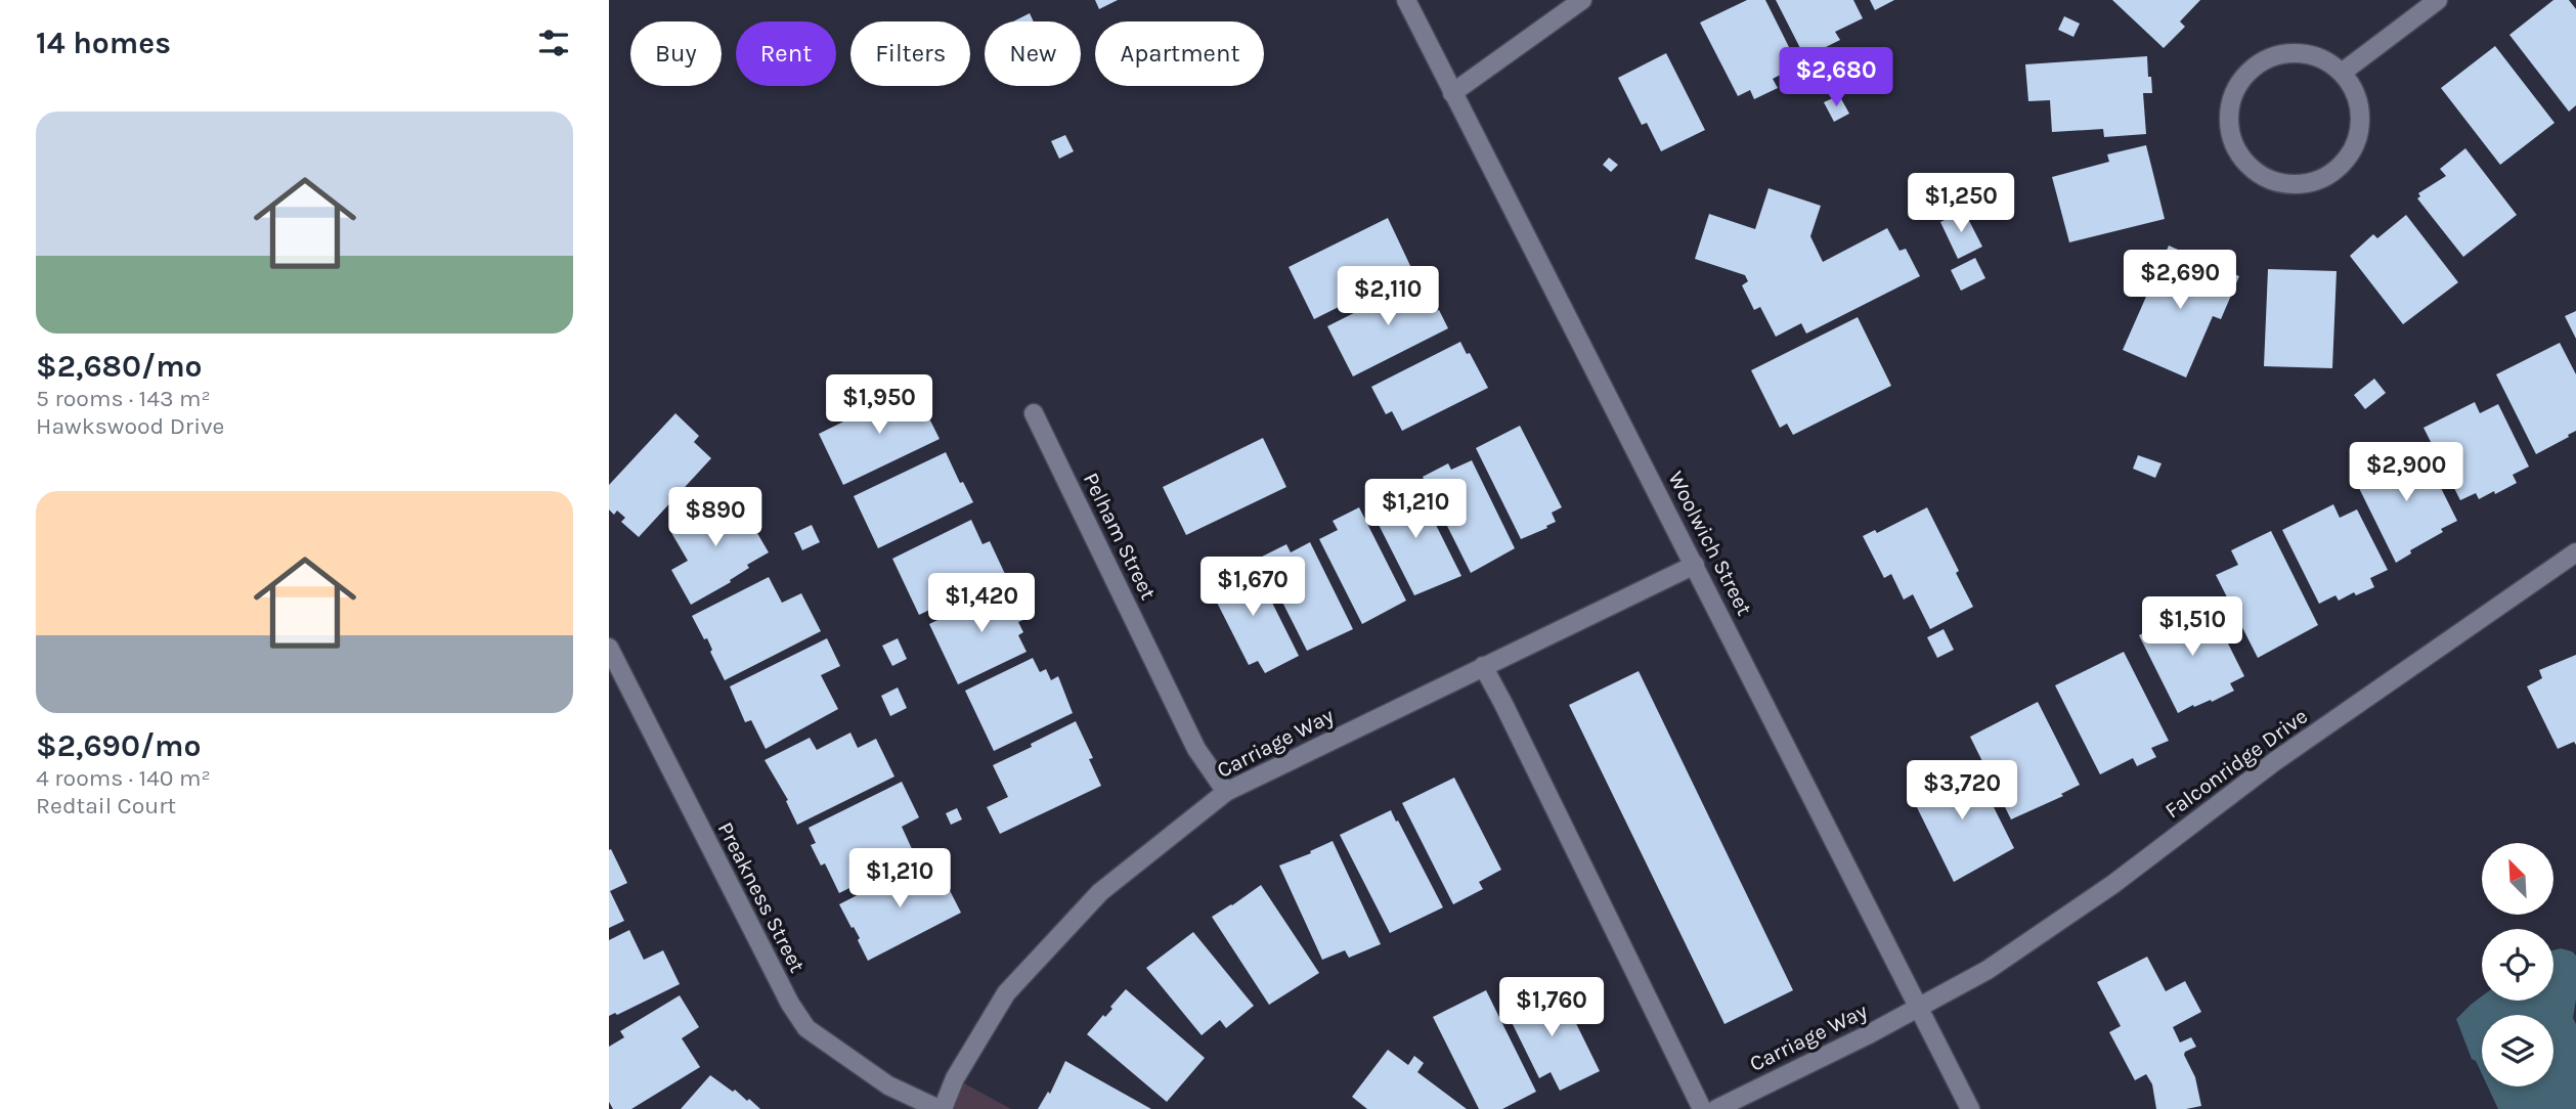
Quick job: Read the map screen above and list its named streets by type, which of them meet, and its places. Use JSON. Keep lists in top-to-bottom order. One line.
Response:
{"streets":{"street":["Pelham Street","Woolwich Street","Carriage Way","Falconridge Drive","Preakness Street"]},"crossings":[["Pelham Street","Carriage Way"],["Woolwich Street","Carriage Way"],["Woolwich Street","Falconridge Drive"],["Carriage Way","Falconridge Drive"],["Carriage Way","Preakness Street"]],"north":"top left","page":{"heading":"14 homes","chip":["Buy","Rent","Filters","New","Apartment"],"price":["$2,680","$1,250","$2,690","$2,110","$1,950","$2,900","$1,210","$890","$1,670","$1,420","$1,510","$3,720","$1,210","$1,760"],"list":[{"name":"$2,680/mo","note":"5 rooms · 143 m² · Hawkswood Drive"},{"name":"$2,690/mo","note":"4 rooms · 140 m² · Redtail Court"}]}}
